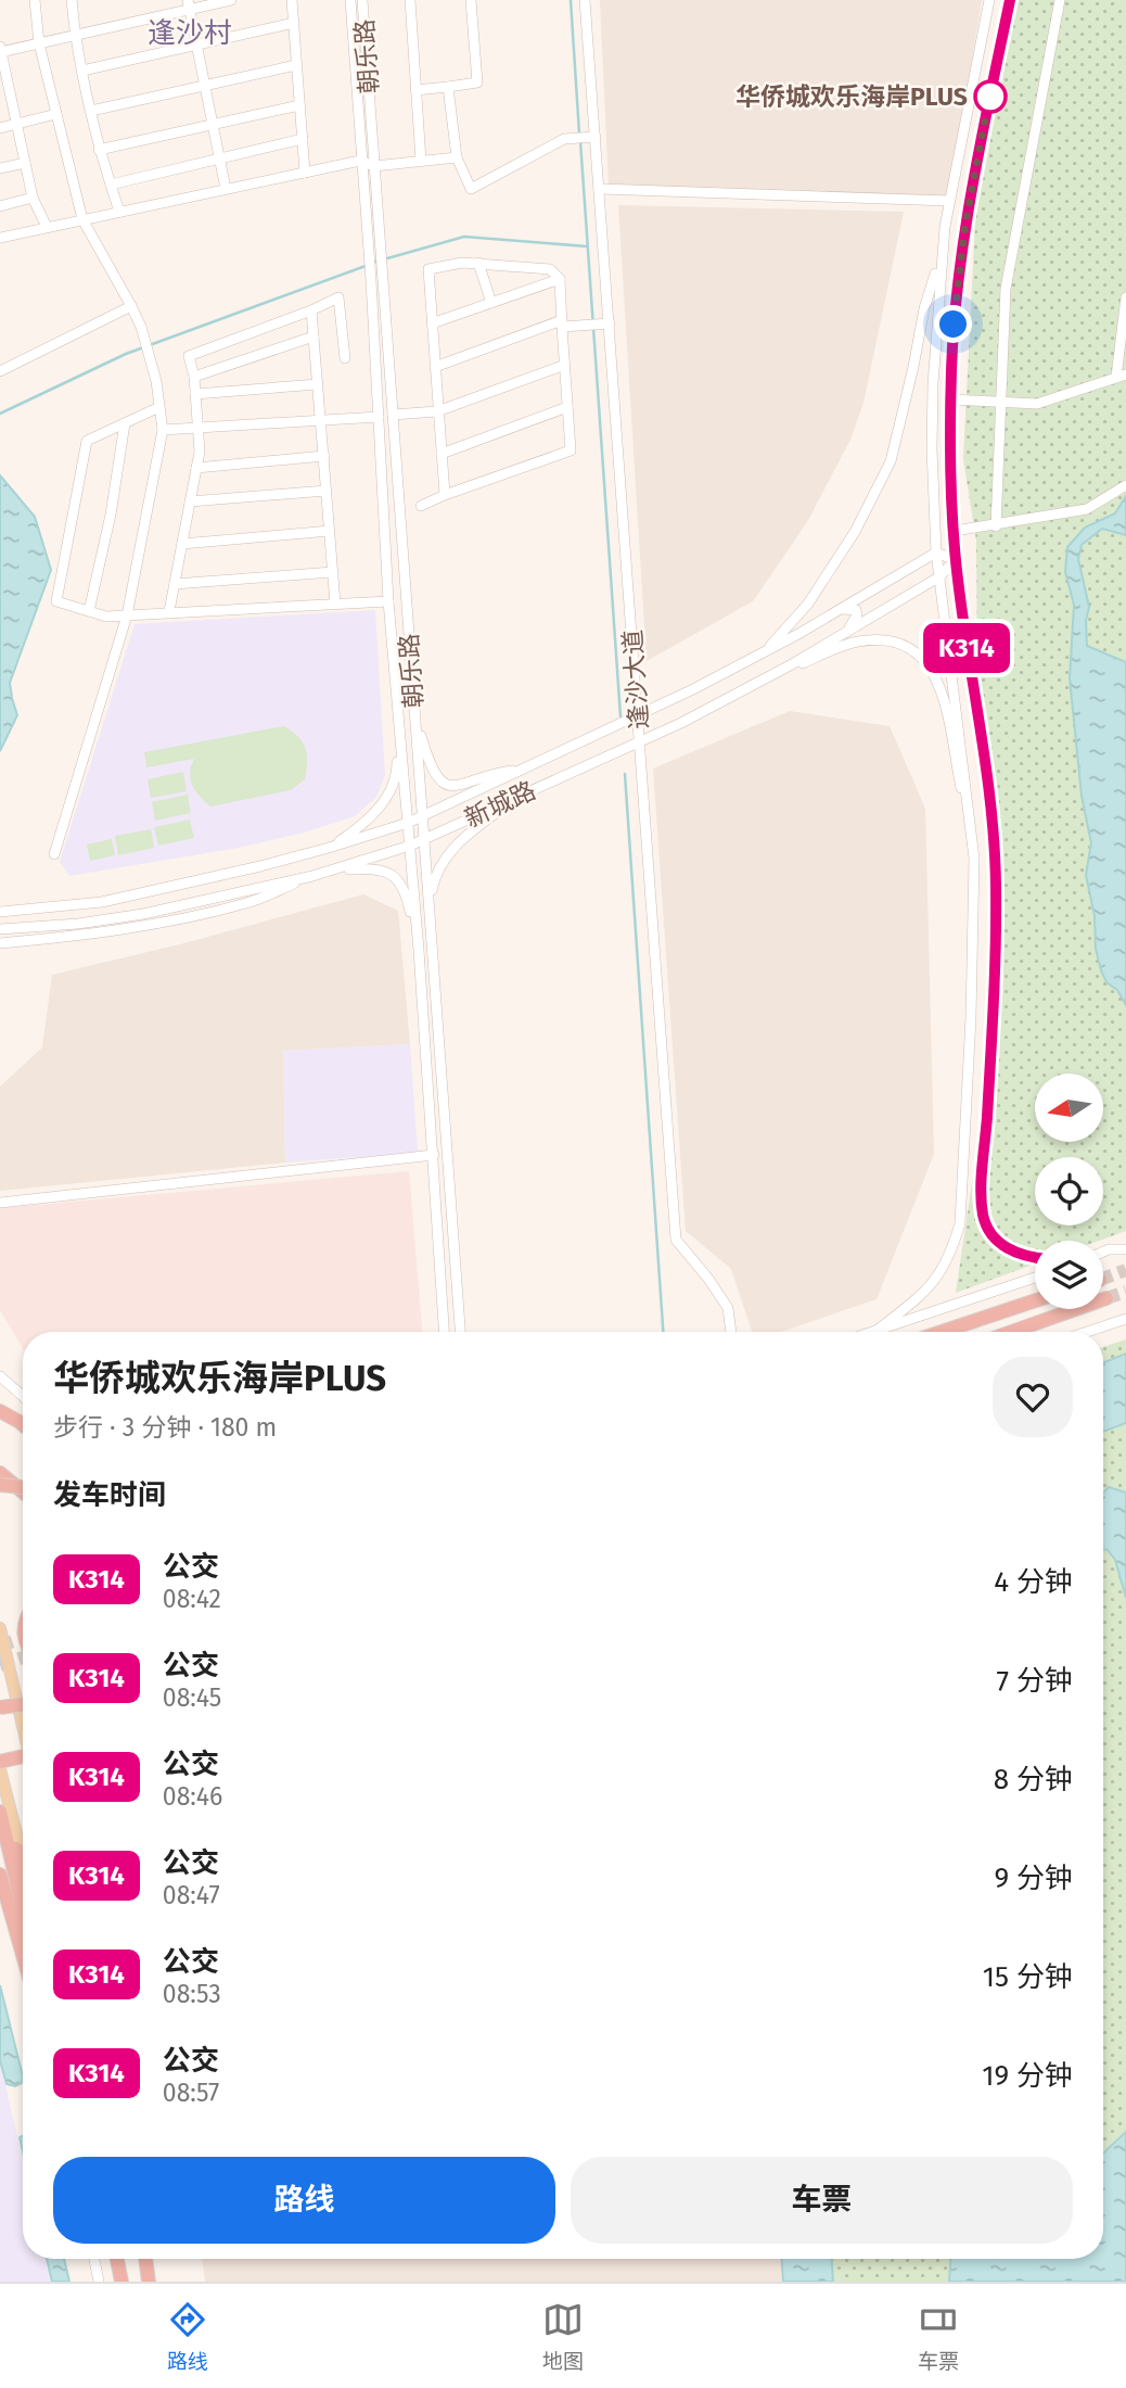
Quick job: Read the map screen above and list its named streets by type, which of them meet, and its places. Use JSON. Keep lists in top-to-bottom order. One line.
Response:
{"streets":{"street":["朝乐路","逢沙大道","新城路"]},"crossings":[["朝乐路","新城路"],["逢沙大道","新城路"]],"districts":["逢沙村"],"places":["华侨城欢乐海岸PLUS"],"lines":["bus line K314"],"north":"left","page":{"on_map":"K314","heading":[["华侨城欢乐海岸PLUS","步行 · 3 分钟 · 180 m"],"发车时间"],"list":[{"mark":"K314","name":"公交","note":"08:42","value":"4 分钟"},{"mark":"K314","name":"公交","note":"08:45","value":"7 分钟"},{"mark":"K314","name":"公交","note":"08:46","value":"8 分钟"},{"mark":"K314","name":"公交","note":"08:47","value":"9 分钟"},{"mark":"K314","name":"公交","note":"08:53","value":"15 分钟"},{"mark":"K314","name":"公交","note":"08:57","value":"19 分钟"}],"buttons":["路线","车票"],"tabs":["路线","地图","车票"]}}
